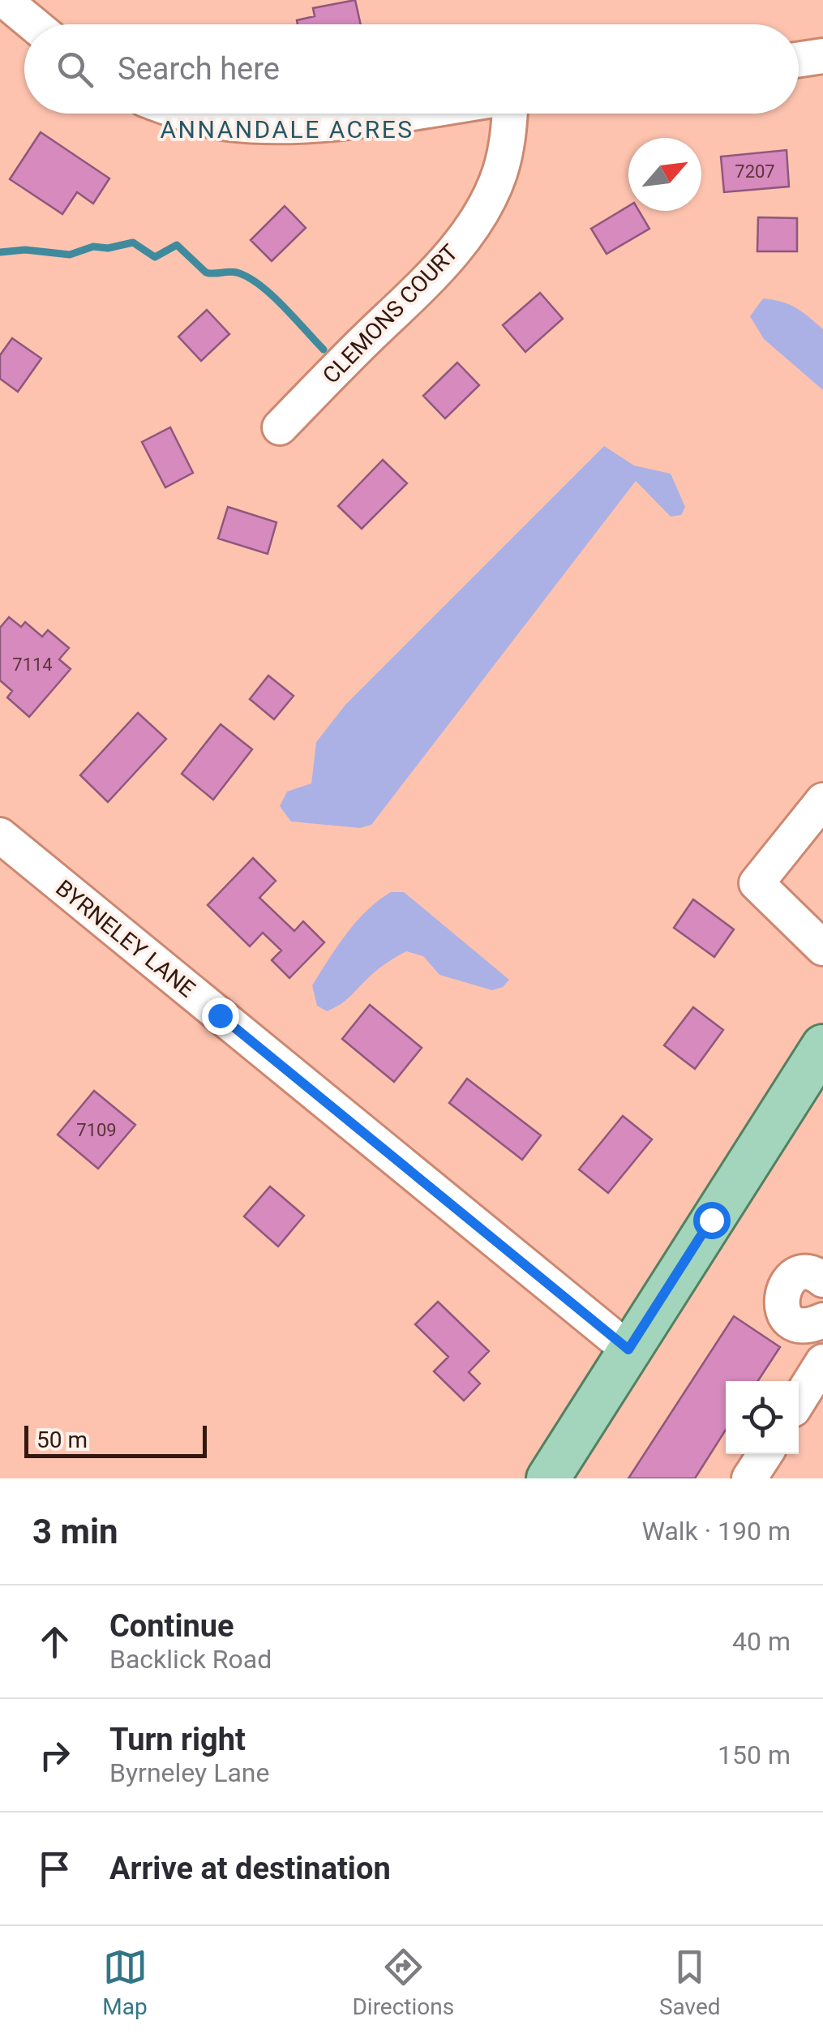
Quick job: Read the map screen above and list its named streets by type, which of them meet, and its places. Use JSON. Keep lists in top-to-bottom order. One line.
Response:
{"streets":{"street":["CLEMONS COURT","BYRNELEY LANE"]},"districts":["ANNANDALE ACRES"],"house_numbers":["7207","7114","7109"],"scale_bar":"50 m","north":"top right","page":{"search":"Search here","scale":"50 m","heading":["3 min","Walk · 190 m"],"list":[["Continue","Backlick Road","40 m"],["Turn right","Byrneley Lane","150 m"],"Arrive at destination"],"nav":["Map","Directions","Saved"]}}
